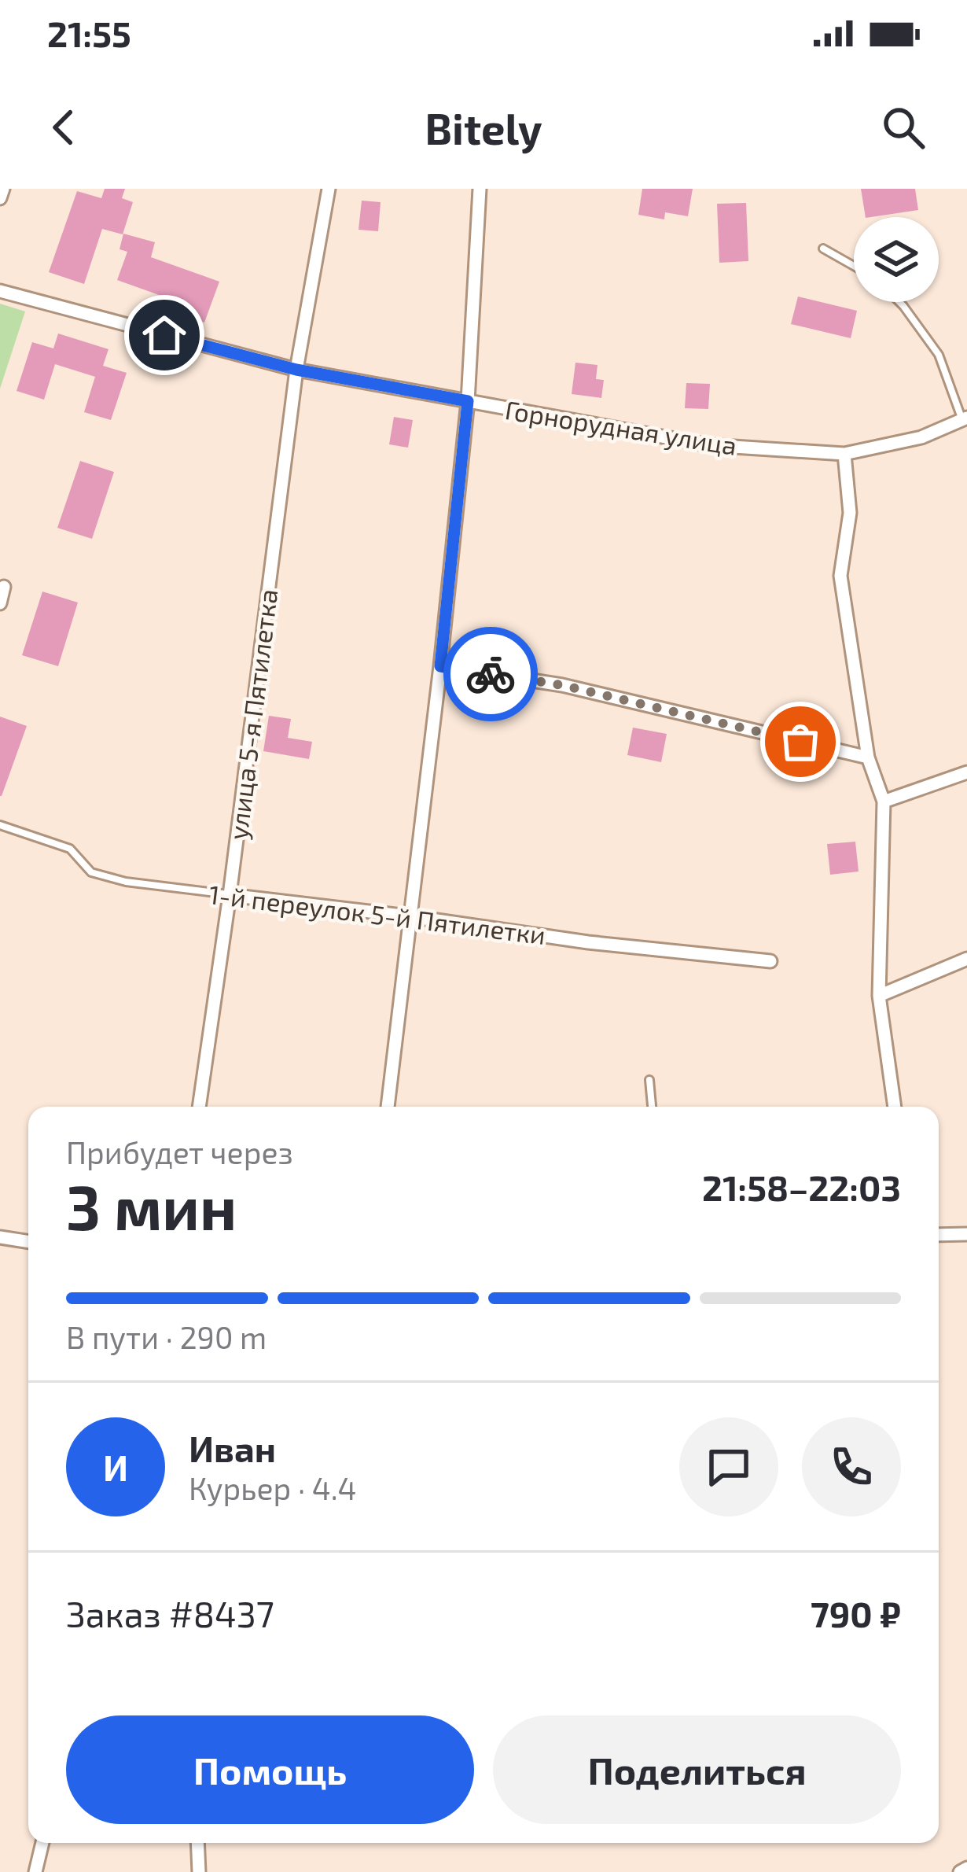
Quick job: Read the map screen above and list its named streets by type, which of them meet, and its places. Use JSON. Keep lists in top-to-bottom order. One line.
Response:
{"streets":{"street":["Горнорудная улица","улица 5-я Пятилетка","1-й переулок 5-й Пятилетки"]},"crossings":[["Горнорудная улица","улица 5-я Пятилетка"],["улица 5-я Пятилетка","1-й переулок 5-й Пятилетки"]],"page":{"status":"21:55","header":"Bitely","heading":["3 мин","Прибудет через","21:58–22:03"],"panel":["Иван","Курьер · 4.4","Заказ #8437","790 ₽"],"bar":"В пути · 290 m","round":"И","buttons":["Помощь","Поделиться"]}}
